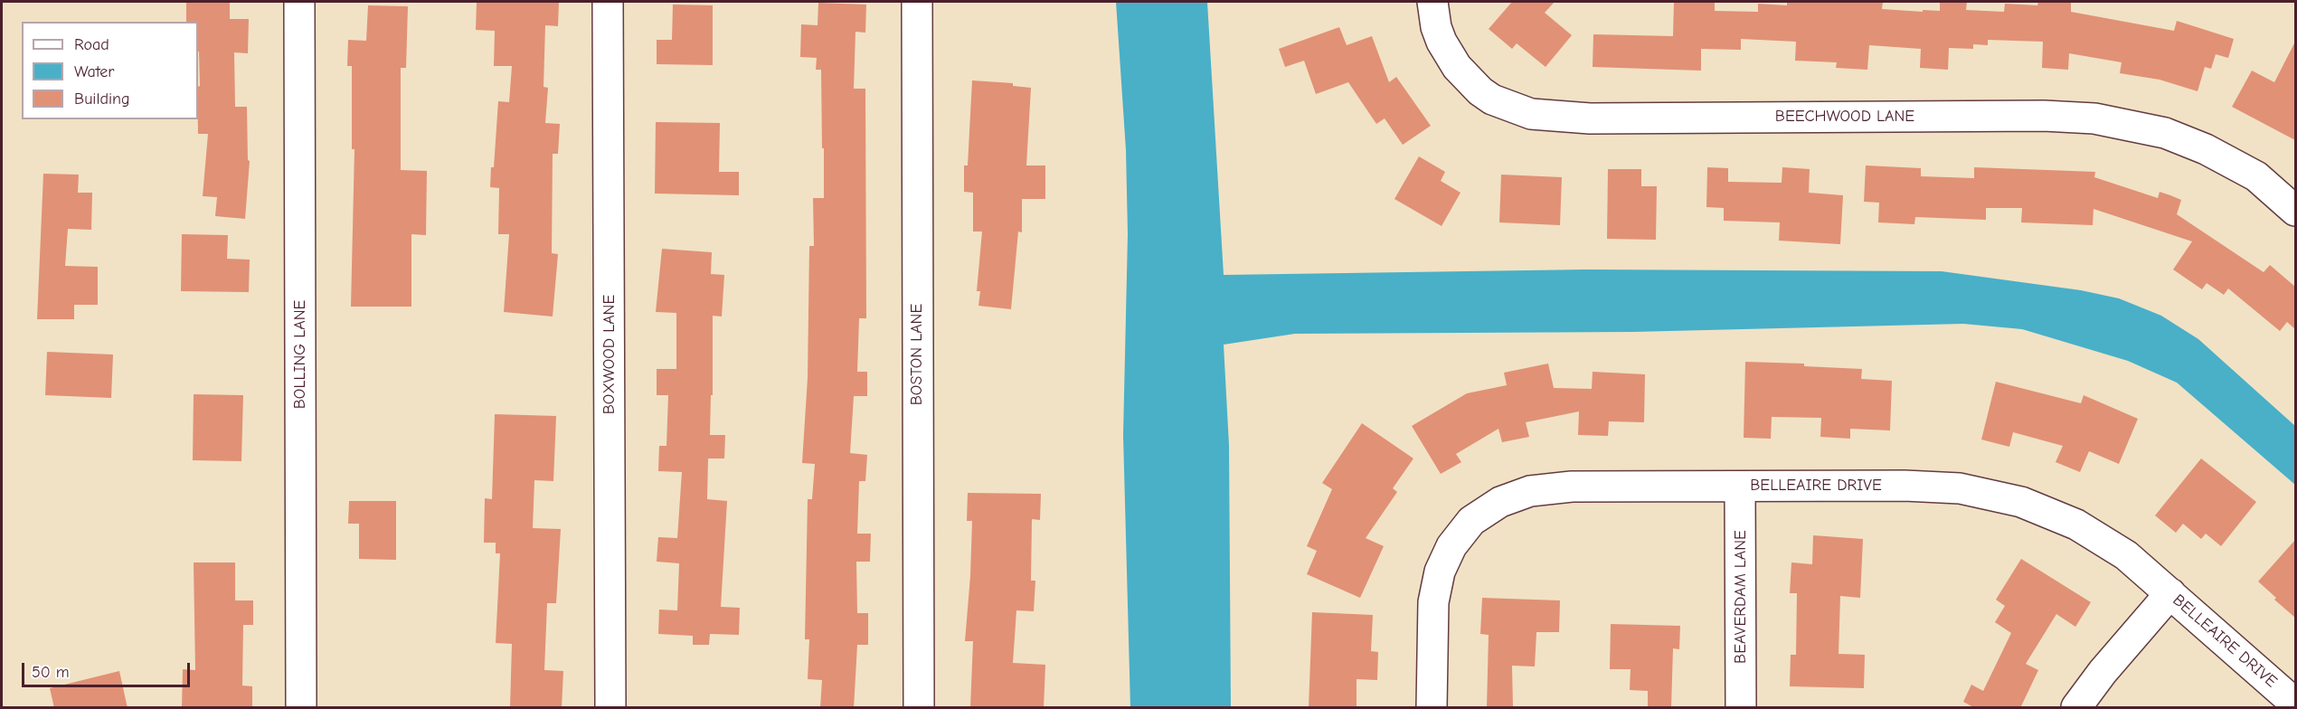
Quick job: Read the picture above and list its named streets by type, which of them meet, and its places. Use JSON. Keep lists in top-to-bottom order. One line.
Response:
{"streets":{"street":["BEECHWOOD LANE","BOLLING LANE","BOXWOOD LANE","BOSTON LANE","BELLEAIRE DRIVE","BEAVERDAM LANE"]},"crossings":[["BELLEAIRE DRIVE","BEAVERDAM LANE"]],"legend":["Road","Water","Building"],"scale_bar":"50 m"}
